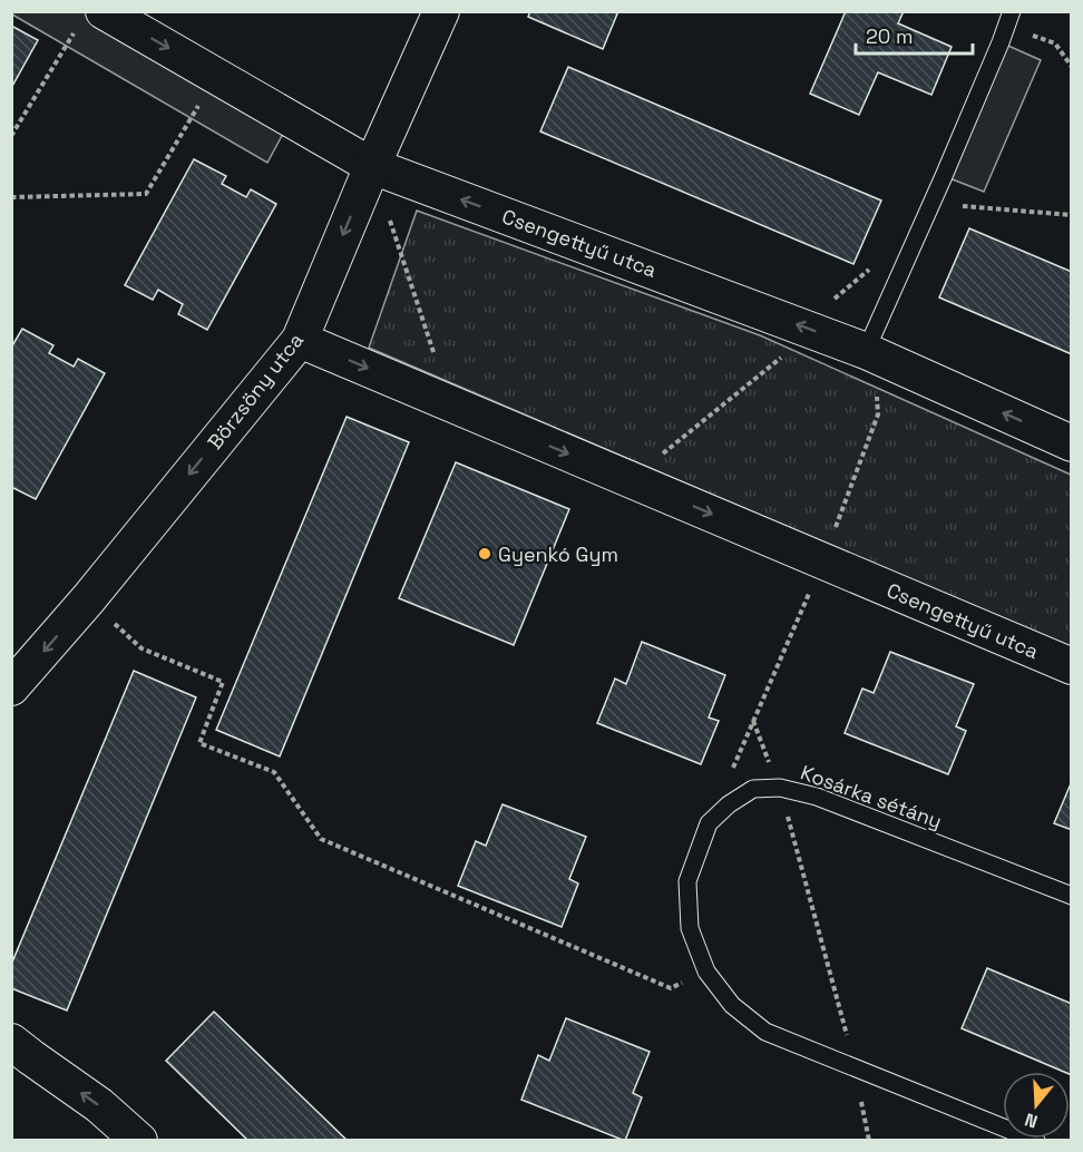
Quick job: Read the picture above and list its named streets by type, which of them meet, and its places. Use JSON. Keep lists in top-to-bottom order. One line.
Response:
{"streets":{"street":["Csengettyű utca","Börzsöny utca"],"lane":["Kosárka sétány"]},"crossings":[["Csengettyű utca","Börzsöny utca"]],"one_way":["Börzsöny utca"],"places":["Gyenkó Gym"],"scale_bar":"20 m","north":"bottom"}
